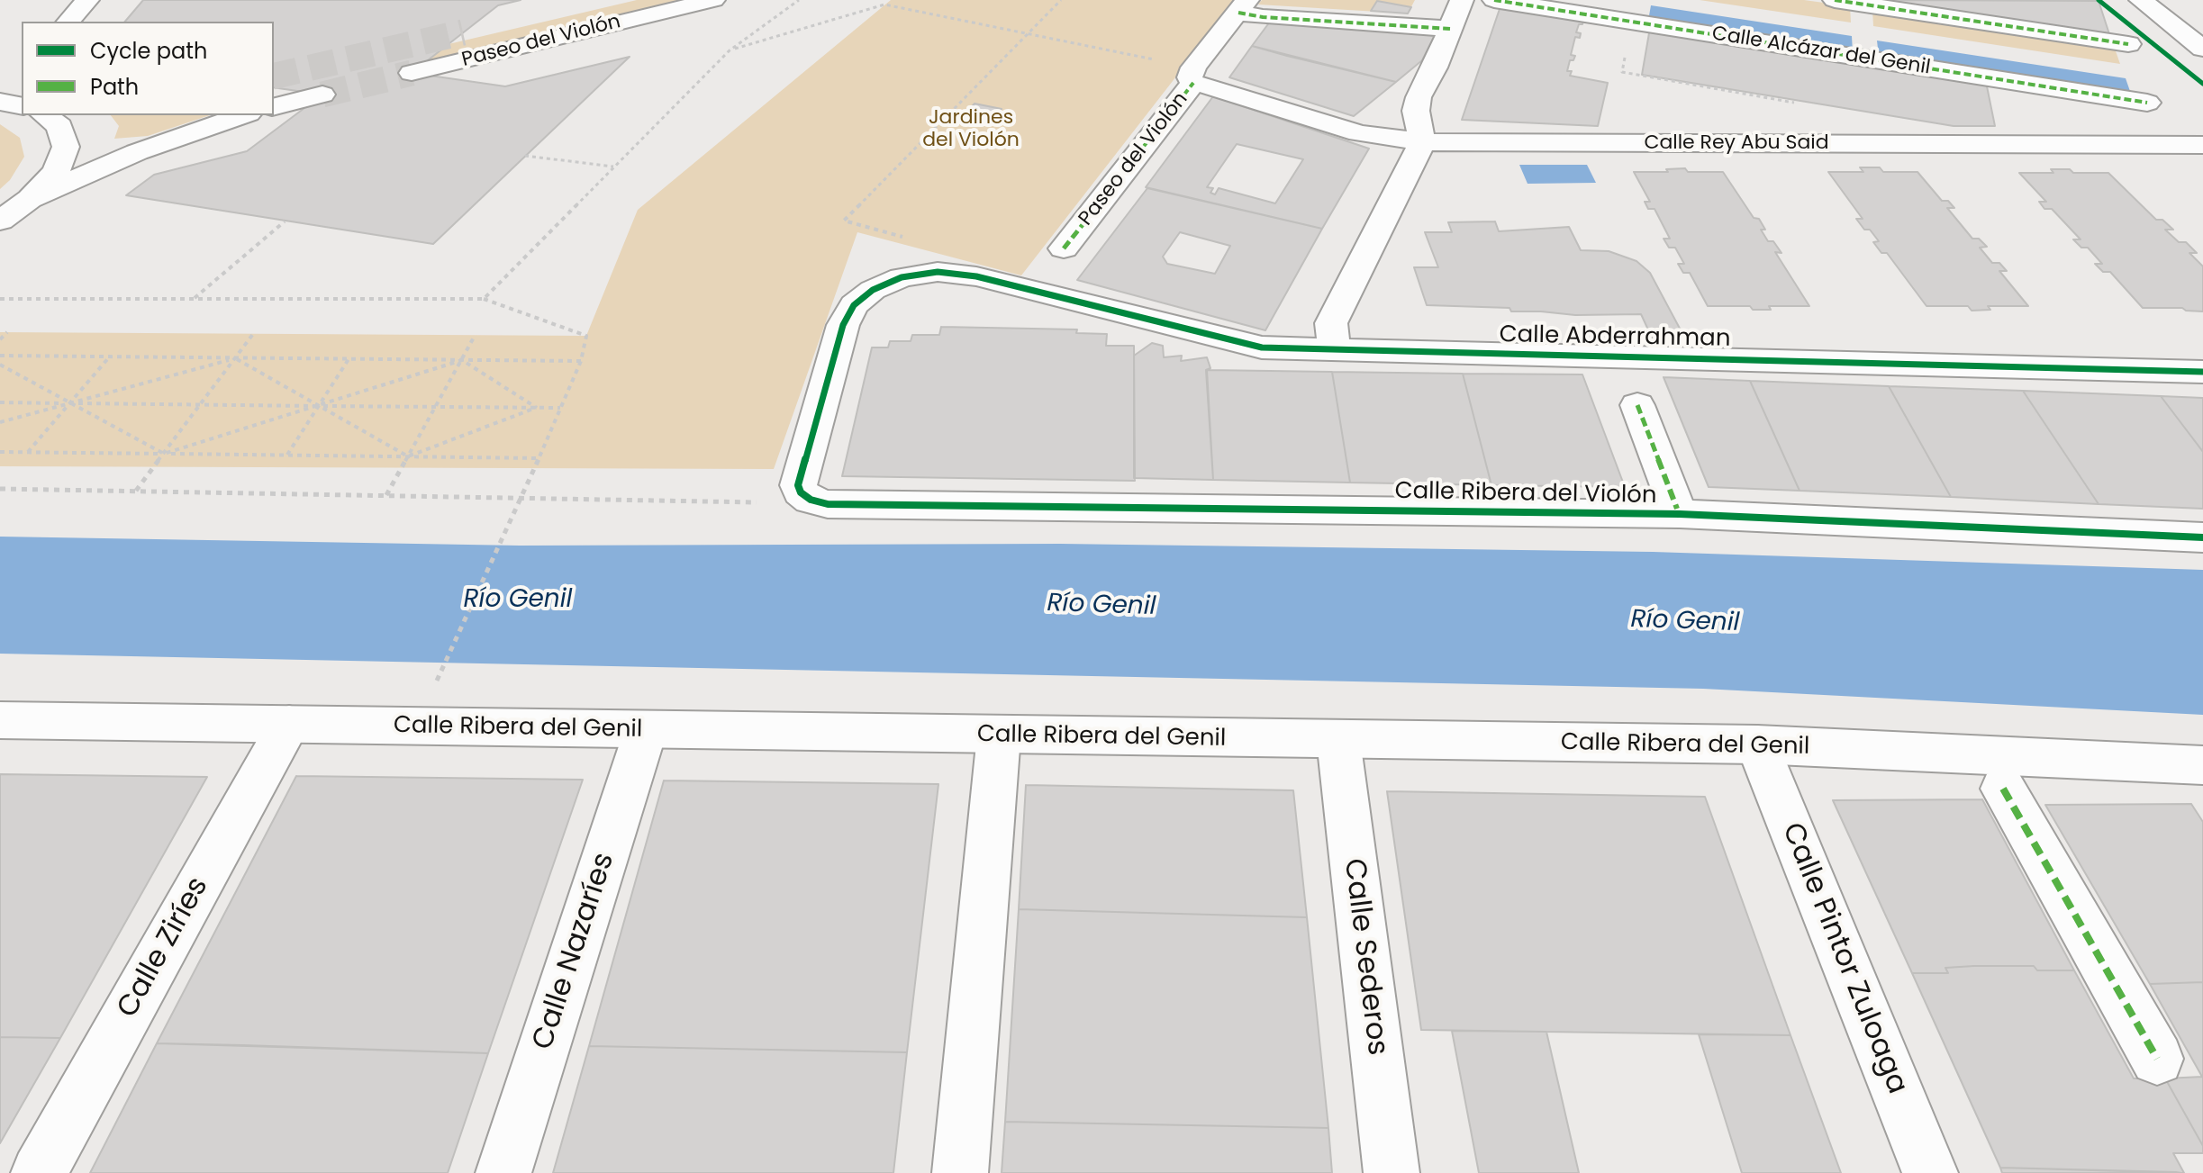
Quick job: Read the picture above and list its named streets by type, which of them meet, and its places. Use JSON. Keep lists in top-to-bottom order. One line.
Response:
{"streets":{"street":["Paseo del Violón","Calle Alcázar del Genil","Calle Rey Abu Said","Calle Abderrahman","Calle Ribera del Violón","Calle Ribera del Genil","Calle Ziríes","Calle Nazaríes","Calle Sederos","Calle Pintor Zuloaga"]},"crossings":[["Paseo del Violón","Calle Rey Abu Said"],["Calle Abderrahman","Calle Ribera del Violón"],["Calle Ribera del Genil","Calle Ziríes"],["Calle Ribera del Genil","Calle Nazaríes"],["Calle Ribera del Genil","Calle Sederos"],["Calle Ribera del Genil","Calle Pintor Zuloaga"]],"water":["Río Genil"],"parks":["Jardines del Violón"],"legend":["Cycle path","Path"]}
